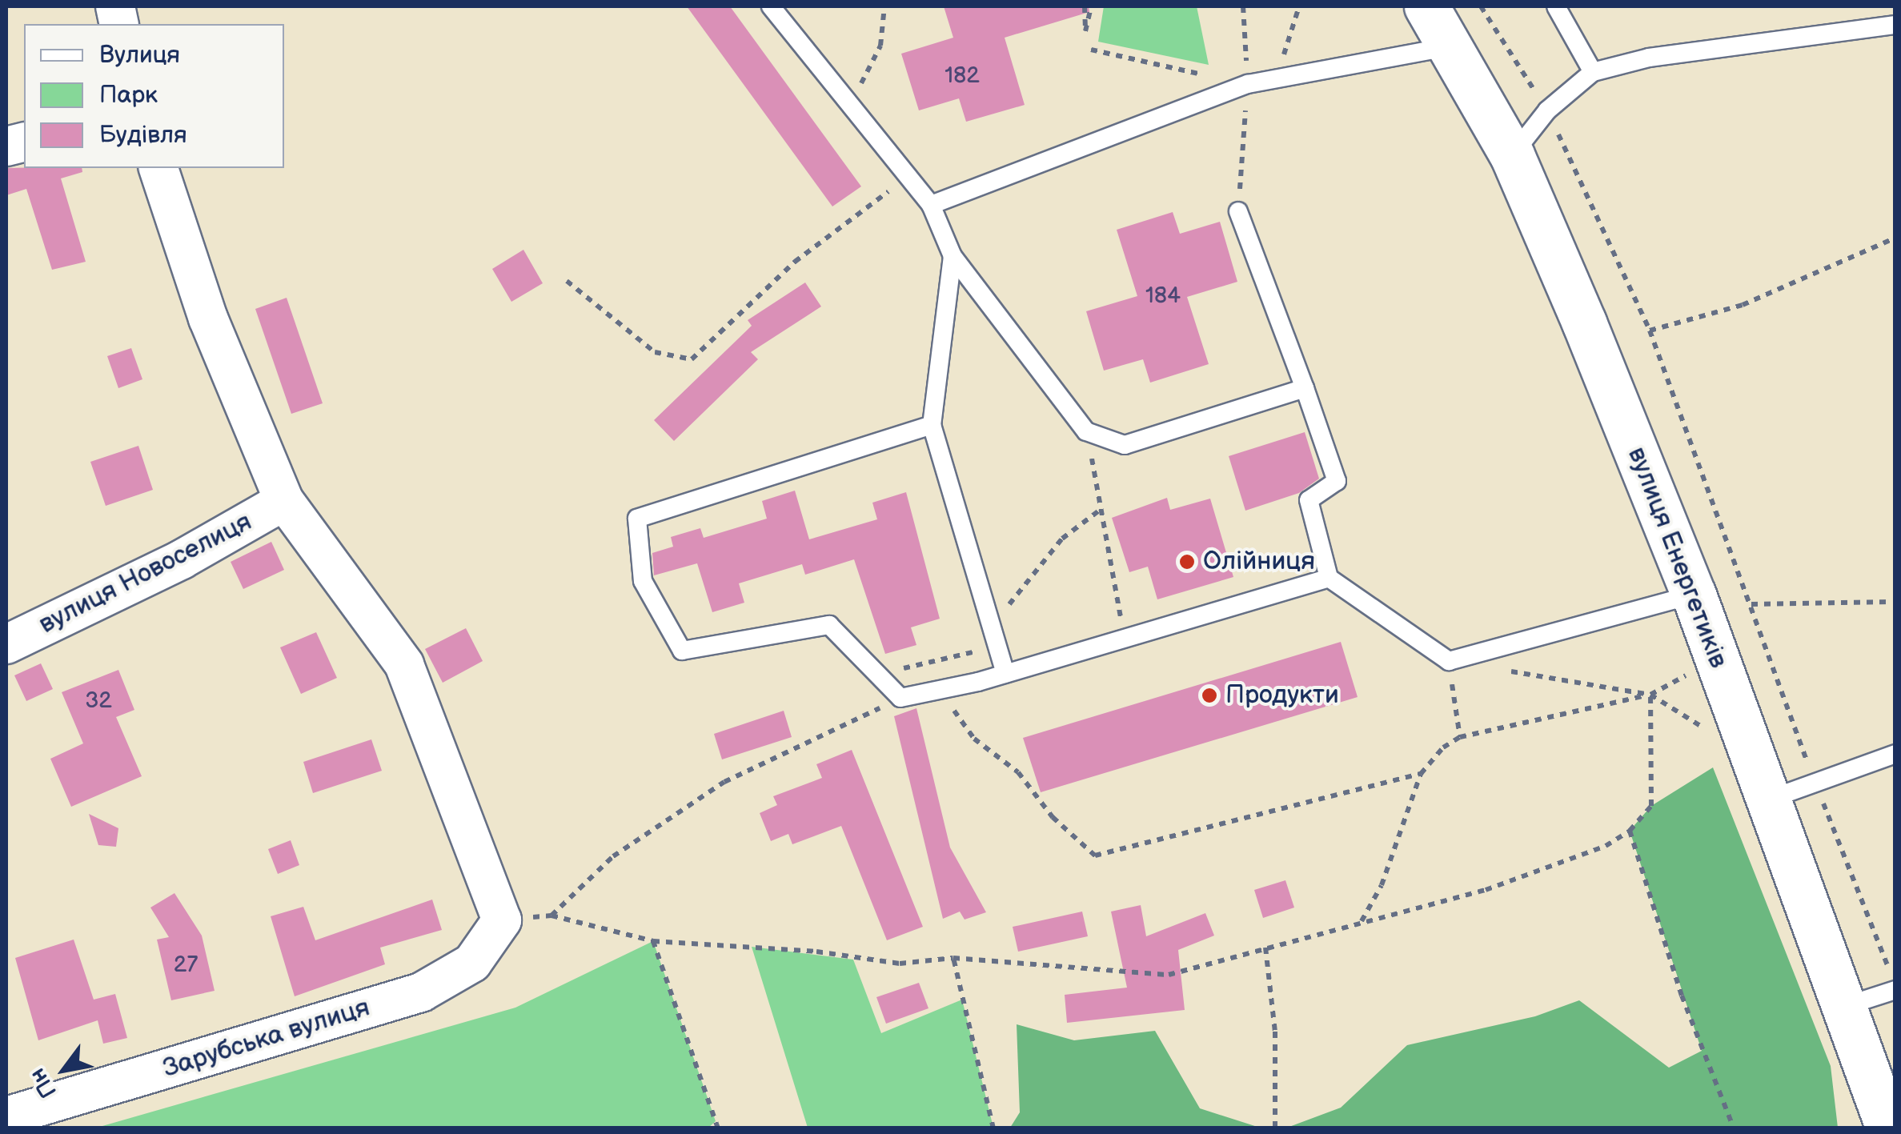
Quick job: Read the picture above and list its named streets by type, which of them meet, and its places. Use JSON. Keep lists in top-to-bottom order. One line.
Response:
{"streets":{"main road":["вулиця Енергетиків"],"street":["вулиця Новоселиця","Зарубська вулиця"]},"places":["Олійниця","Продукти"],"house_numbers":["182","184","32","27"],"legend":["Вулиця","Парк","Будівля"],"north":"bottom left"}
